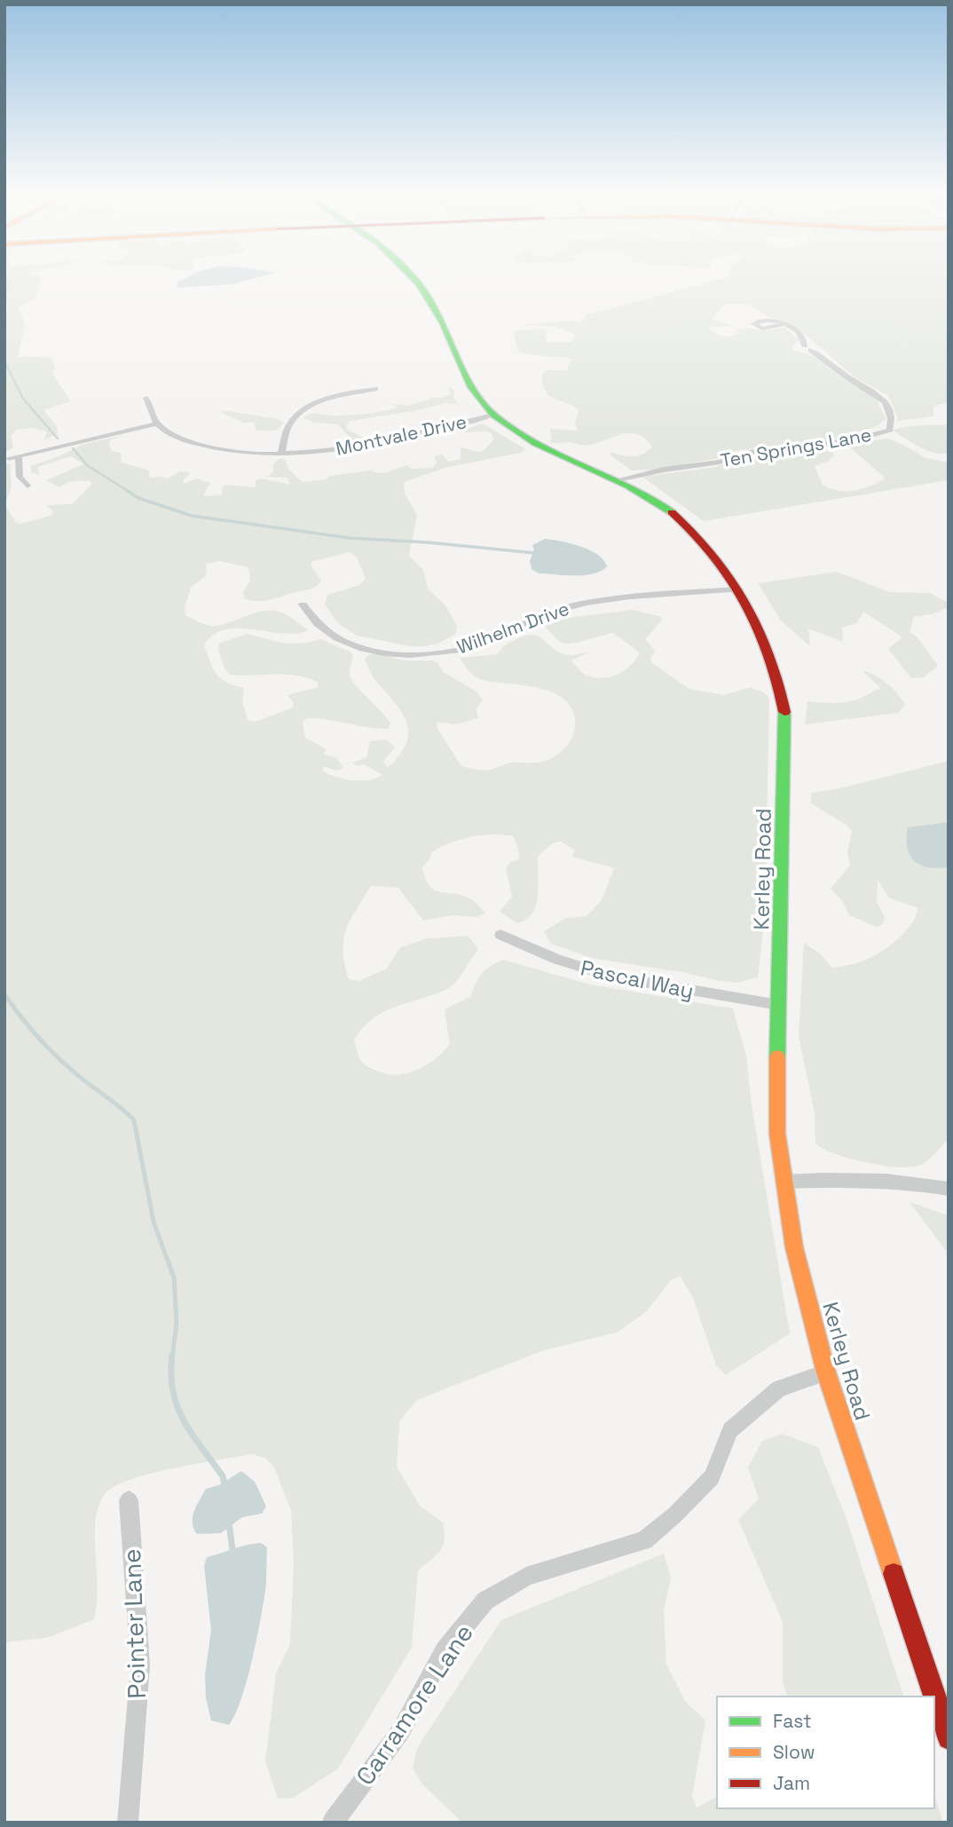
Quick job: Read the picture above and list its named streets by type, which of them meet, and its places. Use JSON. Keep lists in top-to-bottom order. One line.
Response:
{"streets":{"street":["Montvale Drive","Ten Springs Lane","Wilhelm Drive","Kerley Road","Pascal Way","Pointer Lane","Carramore Lane"]},"crossings":[["Montvale Drive","Kerley Road"],["Ten Springs Lane","Kerley Road"],["Wilhelm Drive","Kerley Road"],["Kerley Road","Pascal Way"],["Kerley Road","Carramore Lane"]],"legend":["Fast","Slow","Jam"]}
